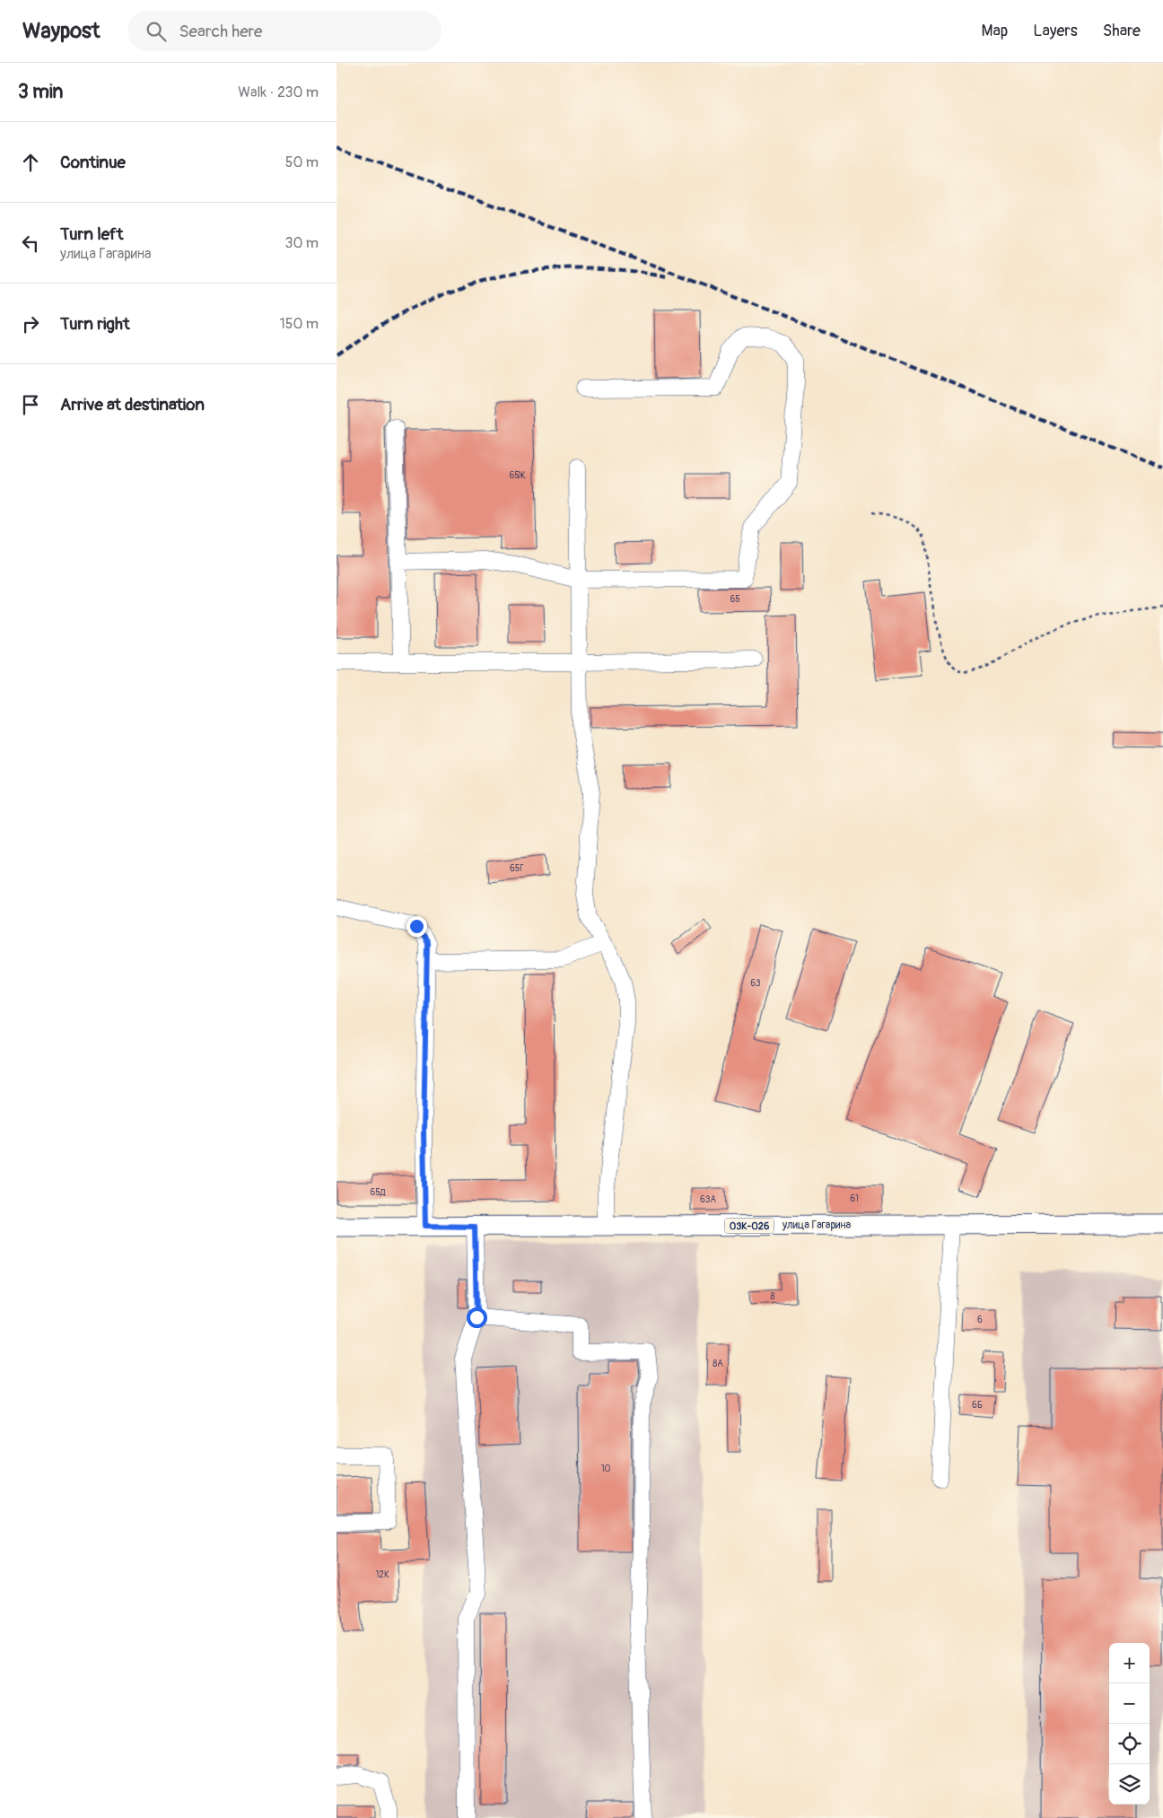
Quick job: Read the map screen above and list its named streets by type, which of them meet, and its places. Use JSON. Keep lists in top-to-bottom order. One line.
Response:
{"streets":{"main road":["улица Гагарина","03К-026"]},"house_numbers":["65Ж","65","65Г","63","65Д","61","63А","8","6","8А","6Б","10","12К"],"page":{"header":"Waypost","search":"Search here","nav":["Map","Layers","Share"],"heading":["3 min","Walk · 230 m"],"list":[["Continue","50 m"],["Turn left","улица Гагарина","30 m"],["Turn right","150 m"],"Arrive at destination"],"map_buttons":["+","−"]}}
